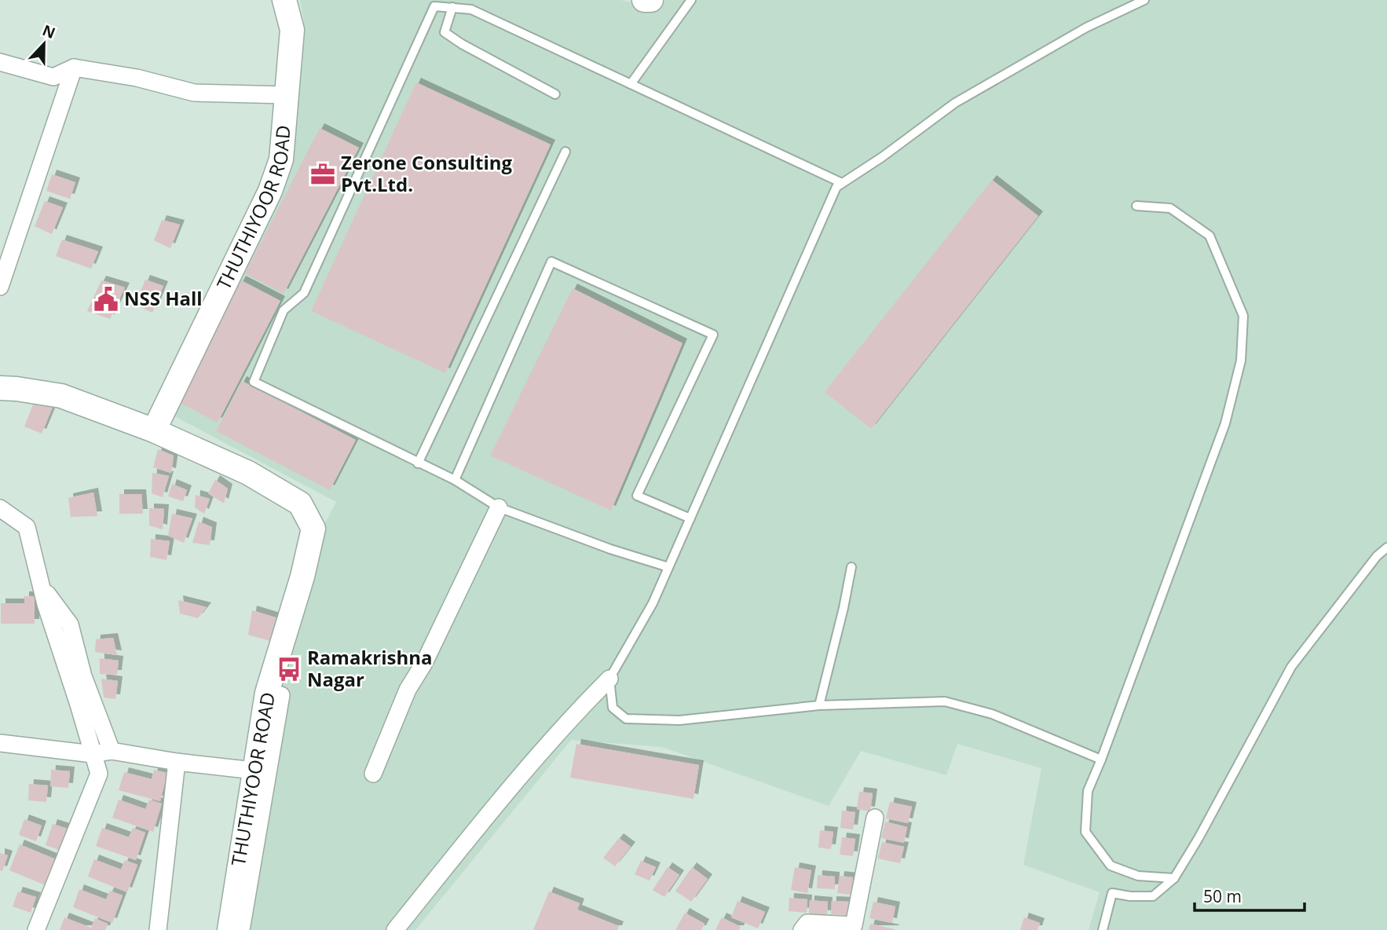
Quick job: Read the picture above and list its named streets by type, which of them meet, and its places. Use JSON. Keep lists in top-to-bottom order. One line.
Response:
{"streets":{"main road":["THUTHIYOOR ROAD"]},"places":{"office":["Zerone Consulting Pvt.Ltd."],"public building":["NSS Hall"],"bus stop":["Ramakrishna Nagar"]},"scale_bar":"50 m","north":"top"}
